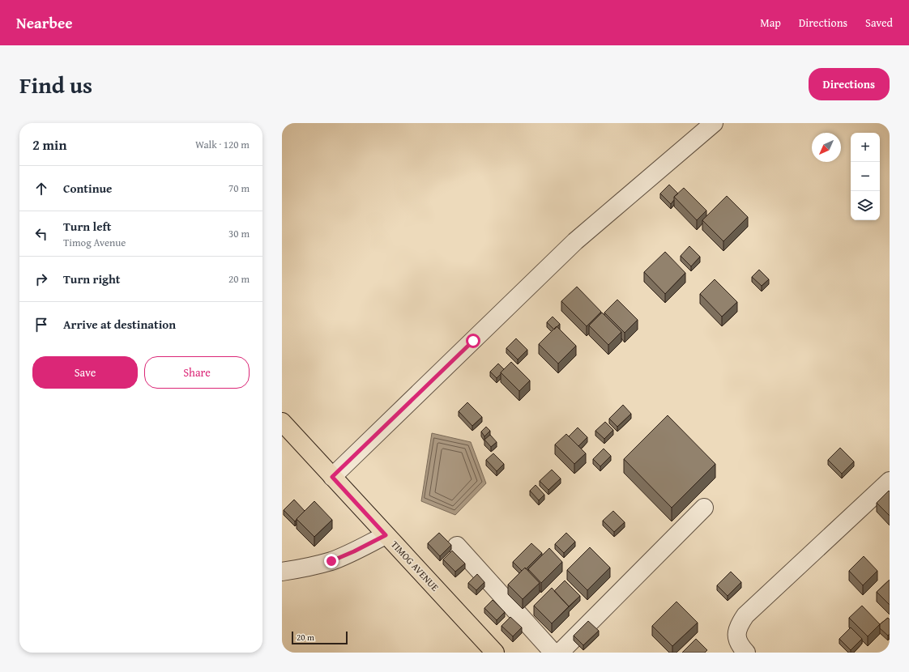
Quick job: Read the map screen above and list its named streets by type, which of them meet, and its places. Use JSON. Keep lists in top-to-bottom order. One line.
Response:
{"streets":{"main road":["TIMOG AVENUE"]},"scale_bar":"20 m","north":"bottom left","page":{"header":"Nearbee","nav":["Map","Directions","Saved"],"title":"Find us","buttons":["Directions",["Save","Share"]],"heading":["2 min","Walk · 120 m"],"map_buttons":["+","−"],"list":[["Continue","70 m"],["Turn left","Timog Avenue","30 m"],["Turn right","20 m"],"Arrive at destination"],"scale":"20 m"}}
